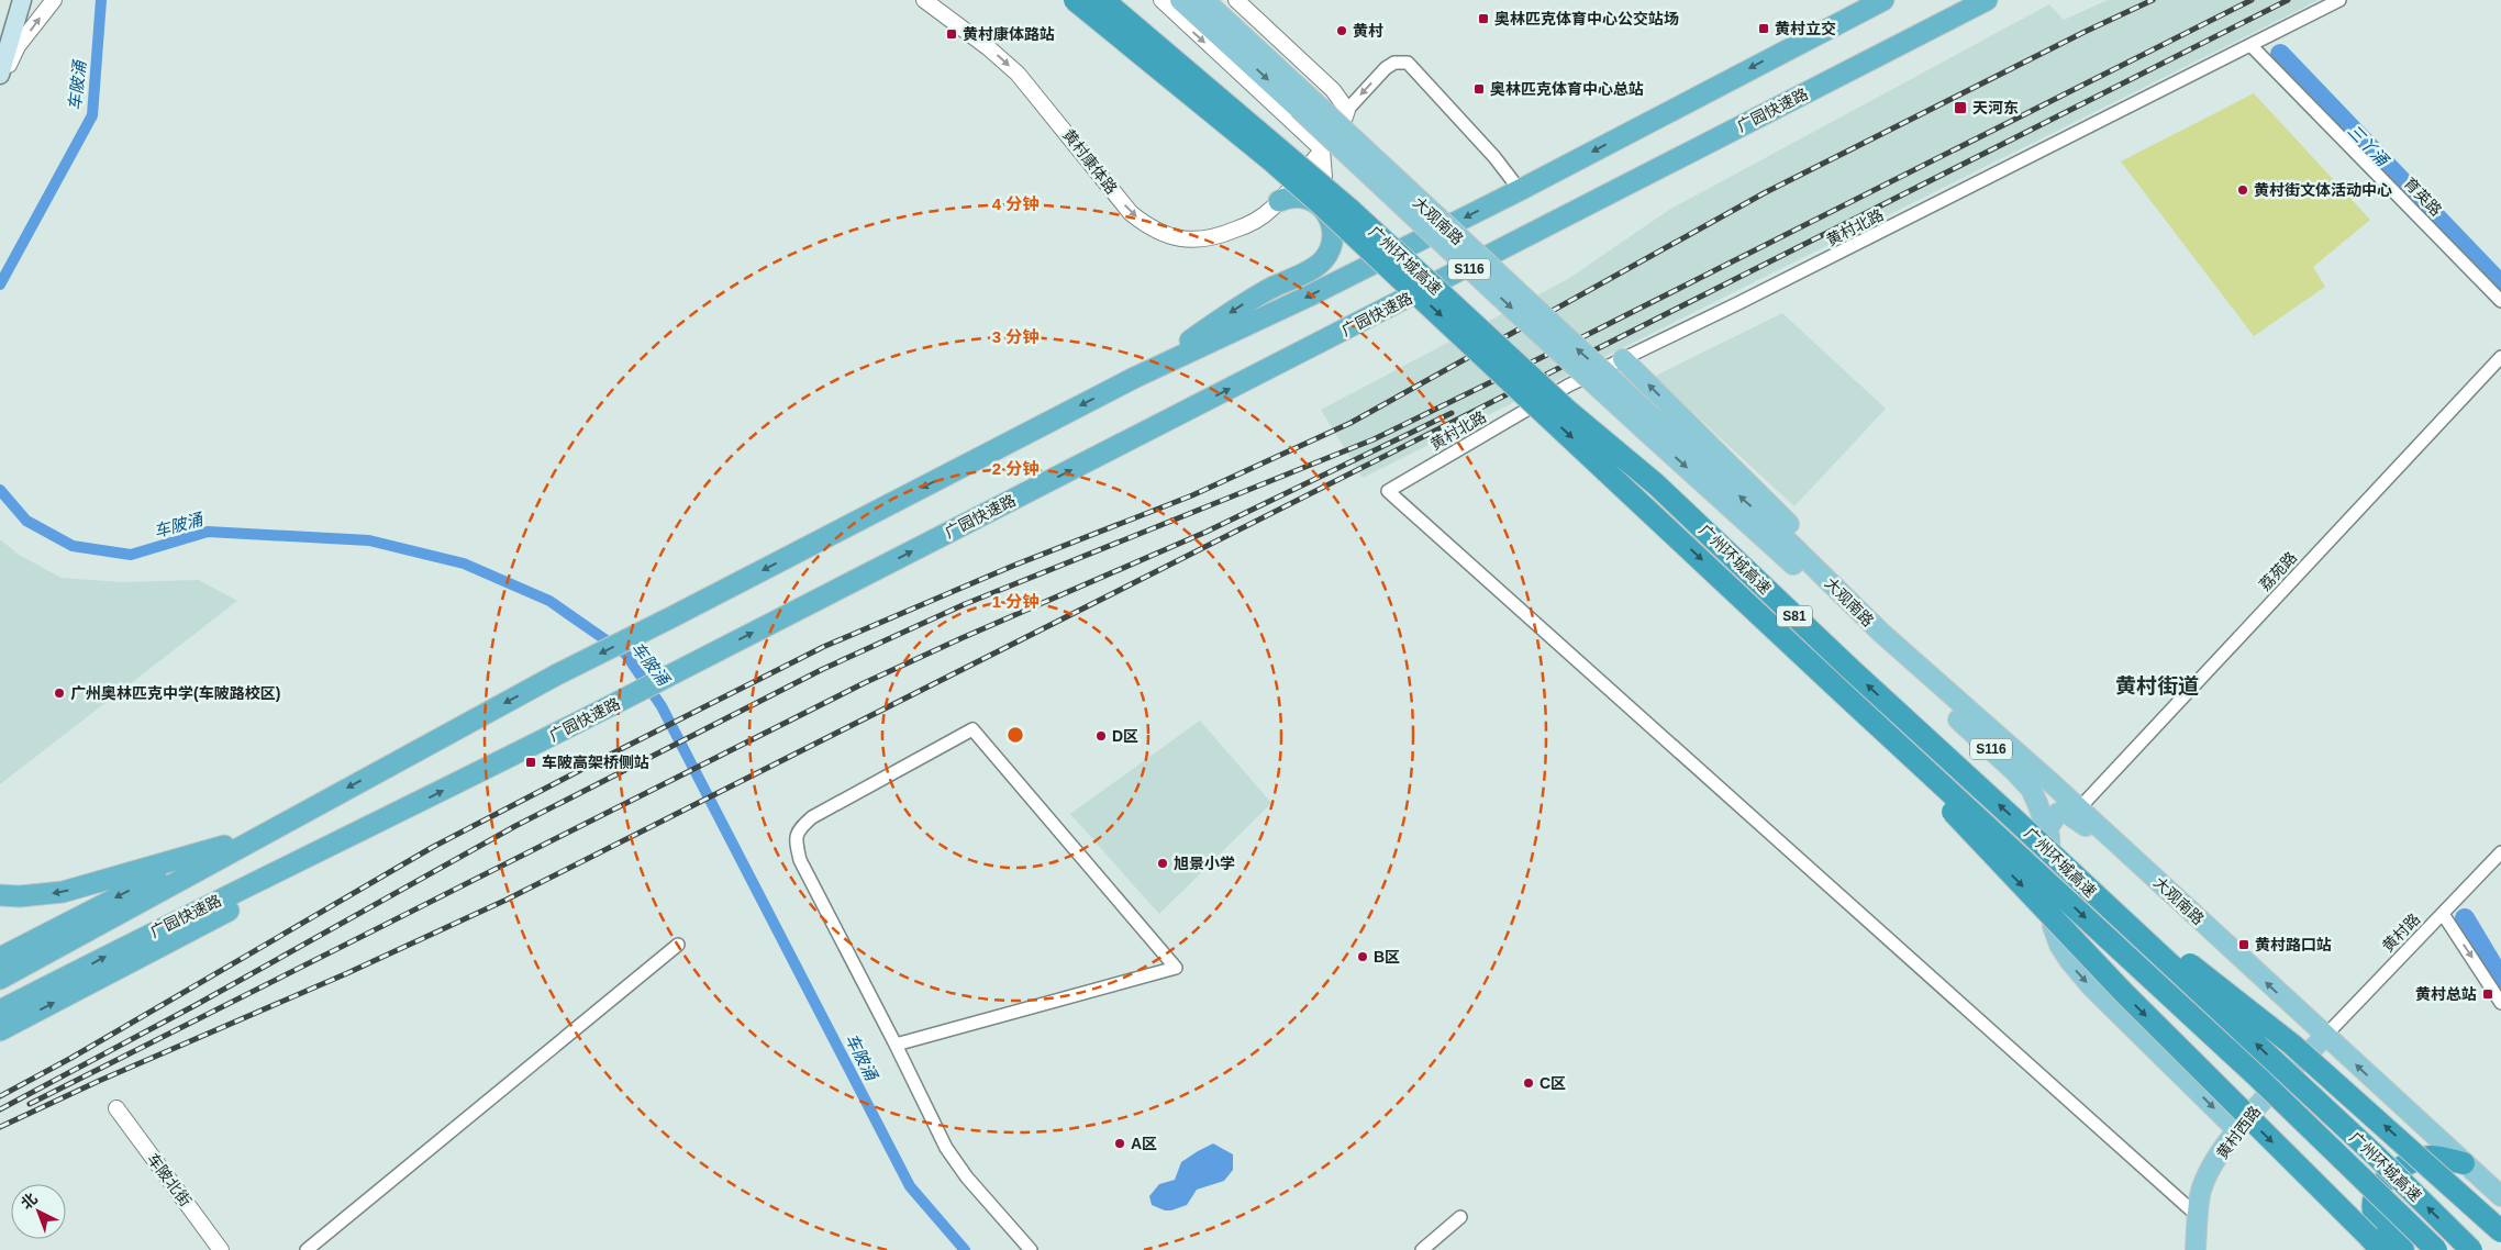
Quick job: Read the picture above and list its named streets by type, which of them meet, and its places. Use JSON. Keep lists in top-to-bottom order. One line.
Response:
{"streets":{"highway":["广园快速路","广州环城高速","S81"],"main road":["大观南路","S116","黄村西路"],"street":["黄村康体路","育英路","黄村北路","荔苑路","黄村路","车陂北街"]},"crossings":[["育英路","黄村北路"],["大观南路","荔苑路"],["大观南路","黄村路"],["大观南路","黄村西路"],["黄村北路","黄村西路"],["黄村路","黄村西路"]],"one_way":["黄村康体路"],"districts":["黄村街道"],"water":["车陂涌","三丫涌"],"places":{"transit":["奥林匹克体育中心公交站场","黄村立交","黄村康体路站","奥林匹克体育中心总站","天河东","车陂高架桥侧站","黄村路口站","黄村总站"],"other":["黄村","黄村街文体活动中心","广州奥林匹克中学(车陂路校区)","D区","旭景小学","B区","C区","A区"]},"north":"top left","rings":["4 分钟","3 分钟","2 分钟","1 分钟"]}
